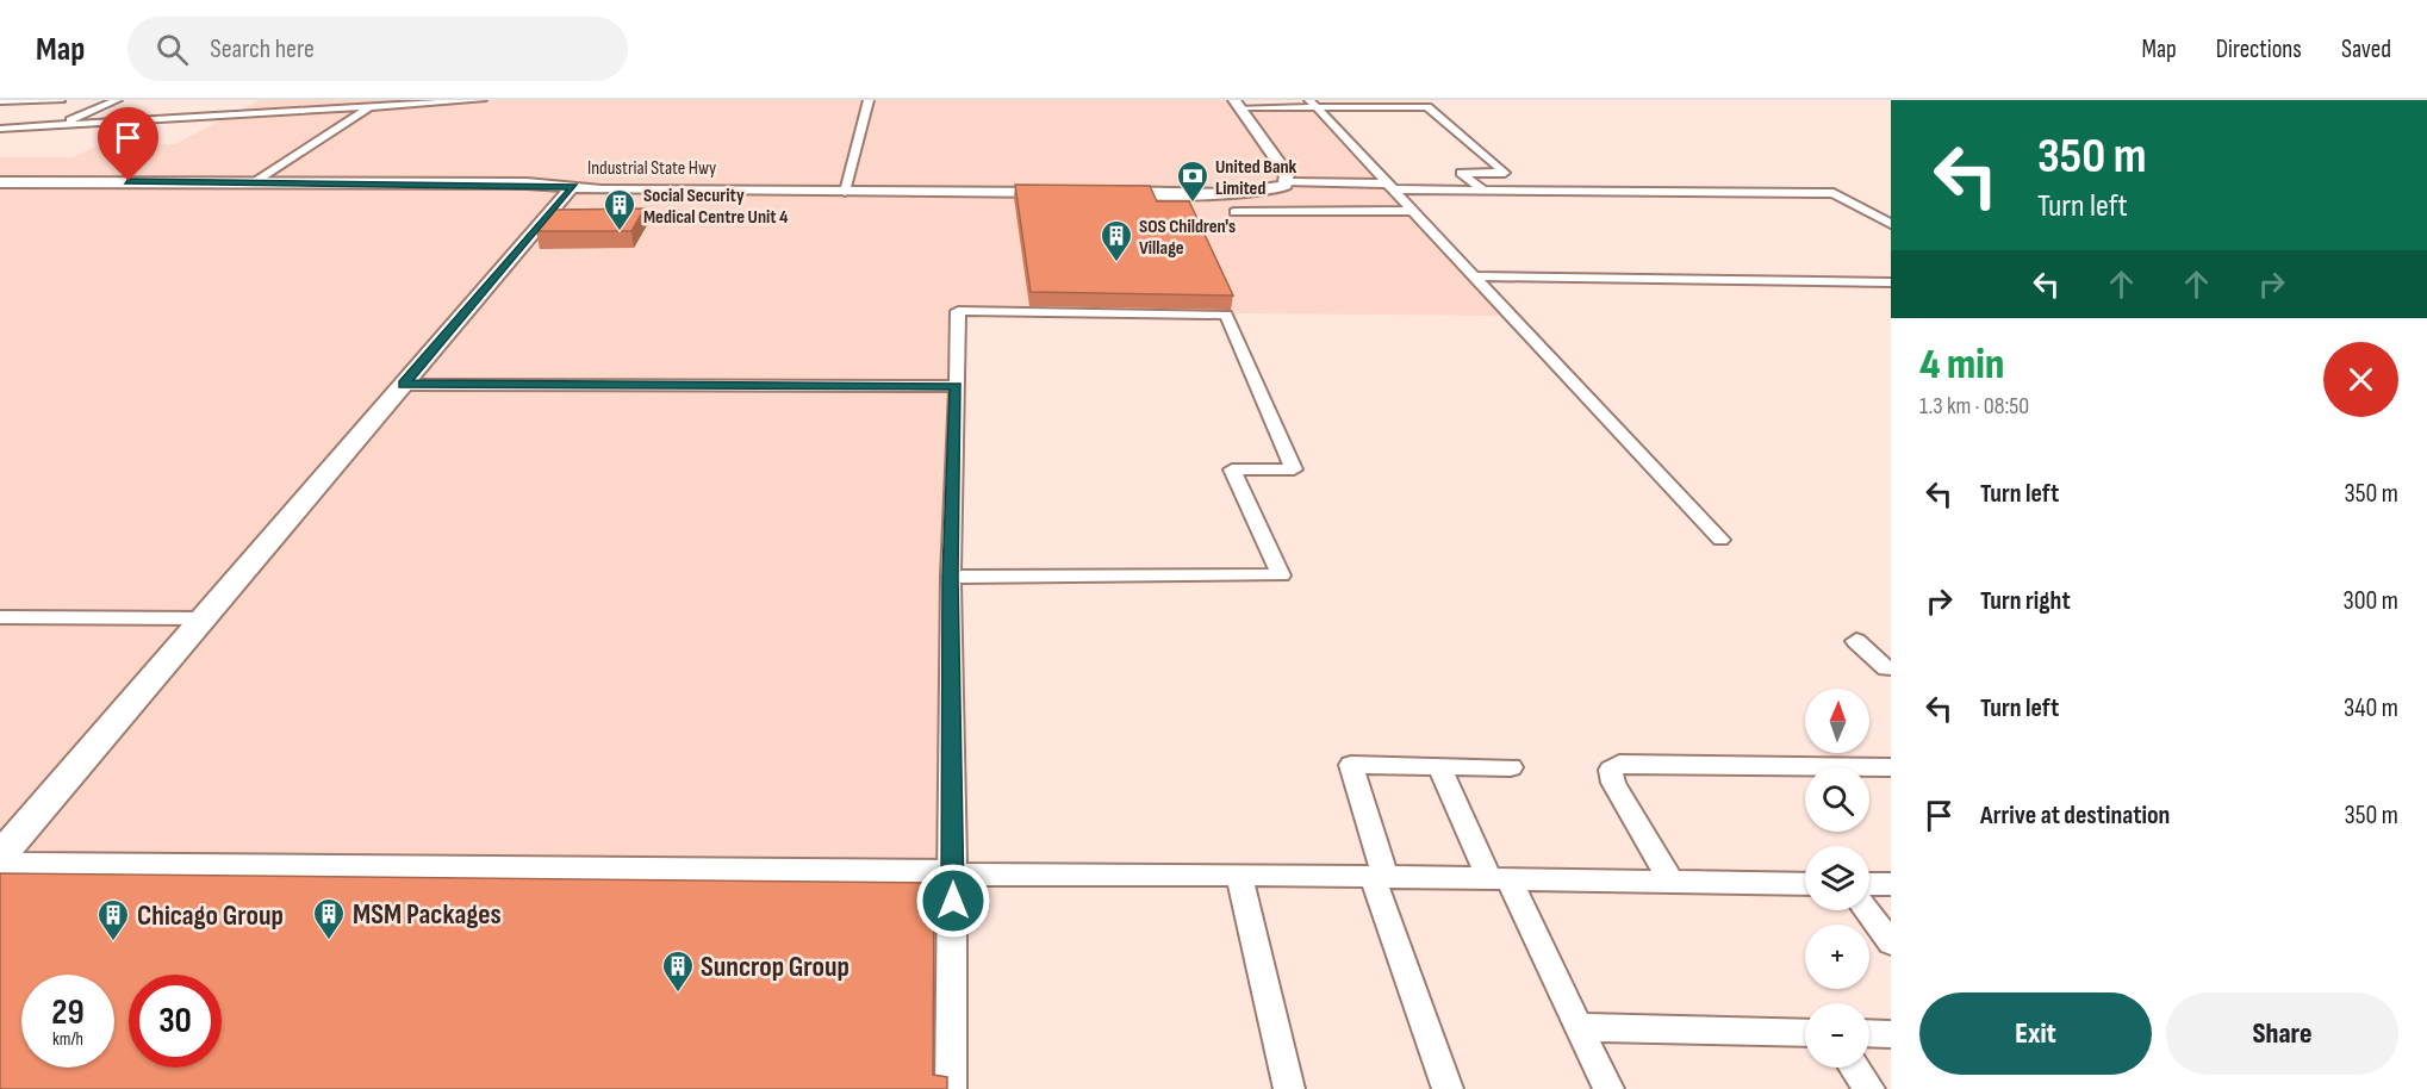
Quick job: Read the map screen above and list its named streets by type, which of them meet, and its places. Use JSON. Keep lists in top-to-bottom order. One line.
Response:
{"streets":{"main road":["Industrial State Hwy"]},"places":{"bank":["United Bank Limited"],"building":["Social Security Medical Centre Unit 4","SOS Children's Village","MSM Packages","Chicago Group","Suncrop Group"]},"north":"top","page":{"header":"Map","search":"Search here","nav":["Map","Directions","Saved"],"turn":["350 m","Turn left"],"heading":["4 min","1.3 km · 08:50"],"list":[{"name":"Turn left","value":"350 m"},{"name":"Turn right","value":"300 m"},{"name":"Turn left","value":"340 m"},{"name":"Arrive at destination","value":"350 m"}],"map_buttons":["+","−"],"speed":"29 km/h","limit":"30","buttons":["Exit","Share"]}}
